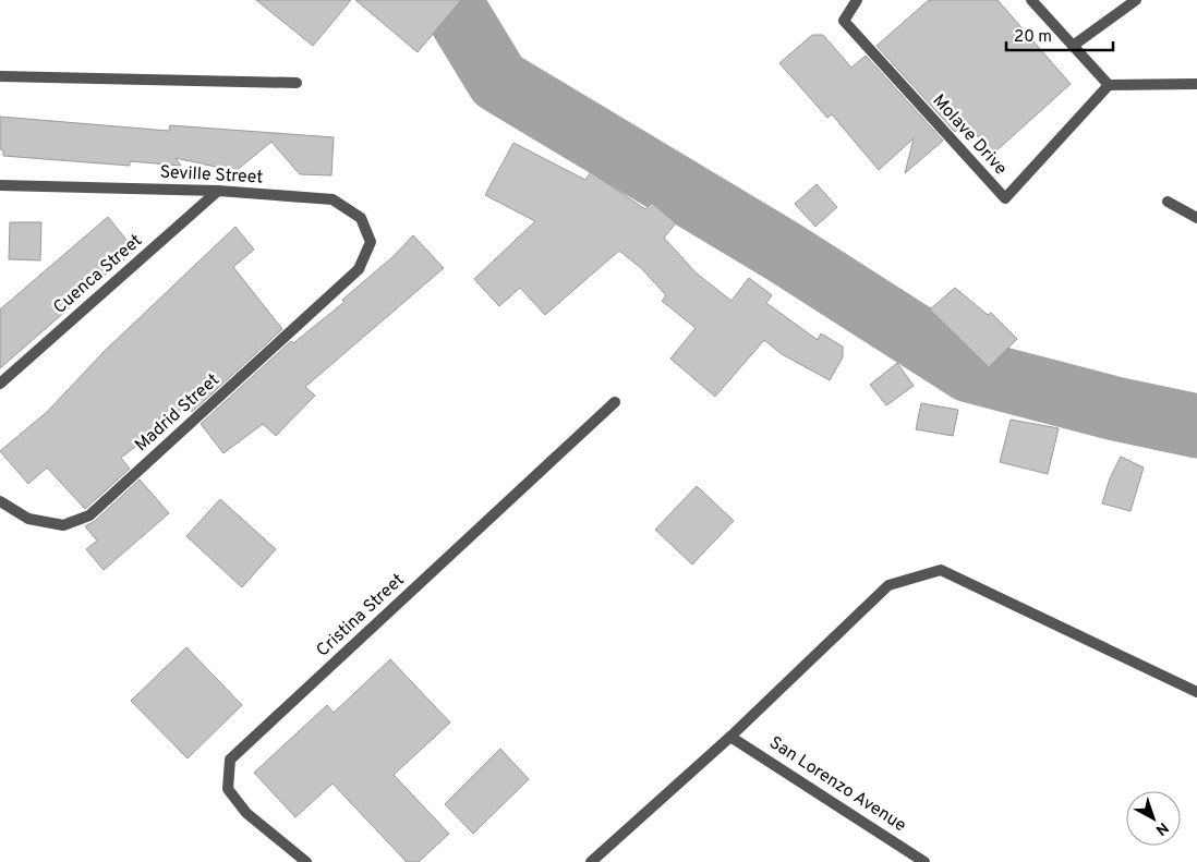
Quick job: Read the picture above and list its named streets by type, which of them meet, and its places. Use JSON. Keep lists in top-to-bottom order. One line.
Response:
{"streets":{"street":["Molave Drive","Seville Street","Cuenca Street","Madrid Street","Cristina Street","San Lorenzo Avenue"]},"crossings":[["Seville Street","Cuenca Street"],["Seville Street","Madrid Street"]],"scale_bar":"20 m","north":"bottom right"}
